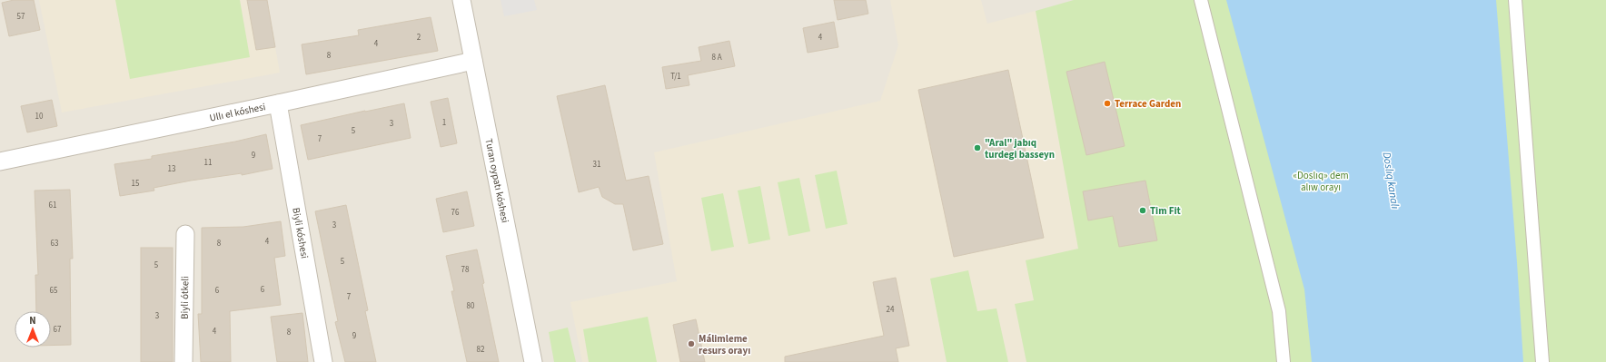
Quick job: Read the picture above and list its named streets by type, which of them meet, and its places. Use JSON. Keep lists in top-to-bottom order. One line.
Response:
{"streets":{"street":["Ullı el kóshesi","Turan oypatı kóshesi","Biyli kóshesi","Biyli ótkeli"]},"crossings":[["Ullı el kóshesi","Turan oypatı kóshesi"],["Ullı el kóshesi","Biyli kóshesi"]],"water":["Doslıq kanalı"],"parks":["«Doslıq» dem alıw orayı"],"places":["Terrace Garden","\"Aral\" jabıq turdegi basseyn","Tim Fit","Málimleme resurs orayı"],"house_numbers":["57","2","4","4","8","8 А","Т/1","10","1","3","5","7","9","11","31","13","15","61","76","3","4","63","8","5","5","78","6","65","6","7","80","24","3","67","4","8","9","82"],"north":"top"}
